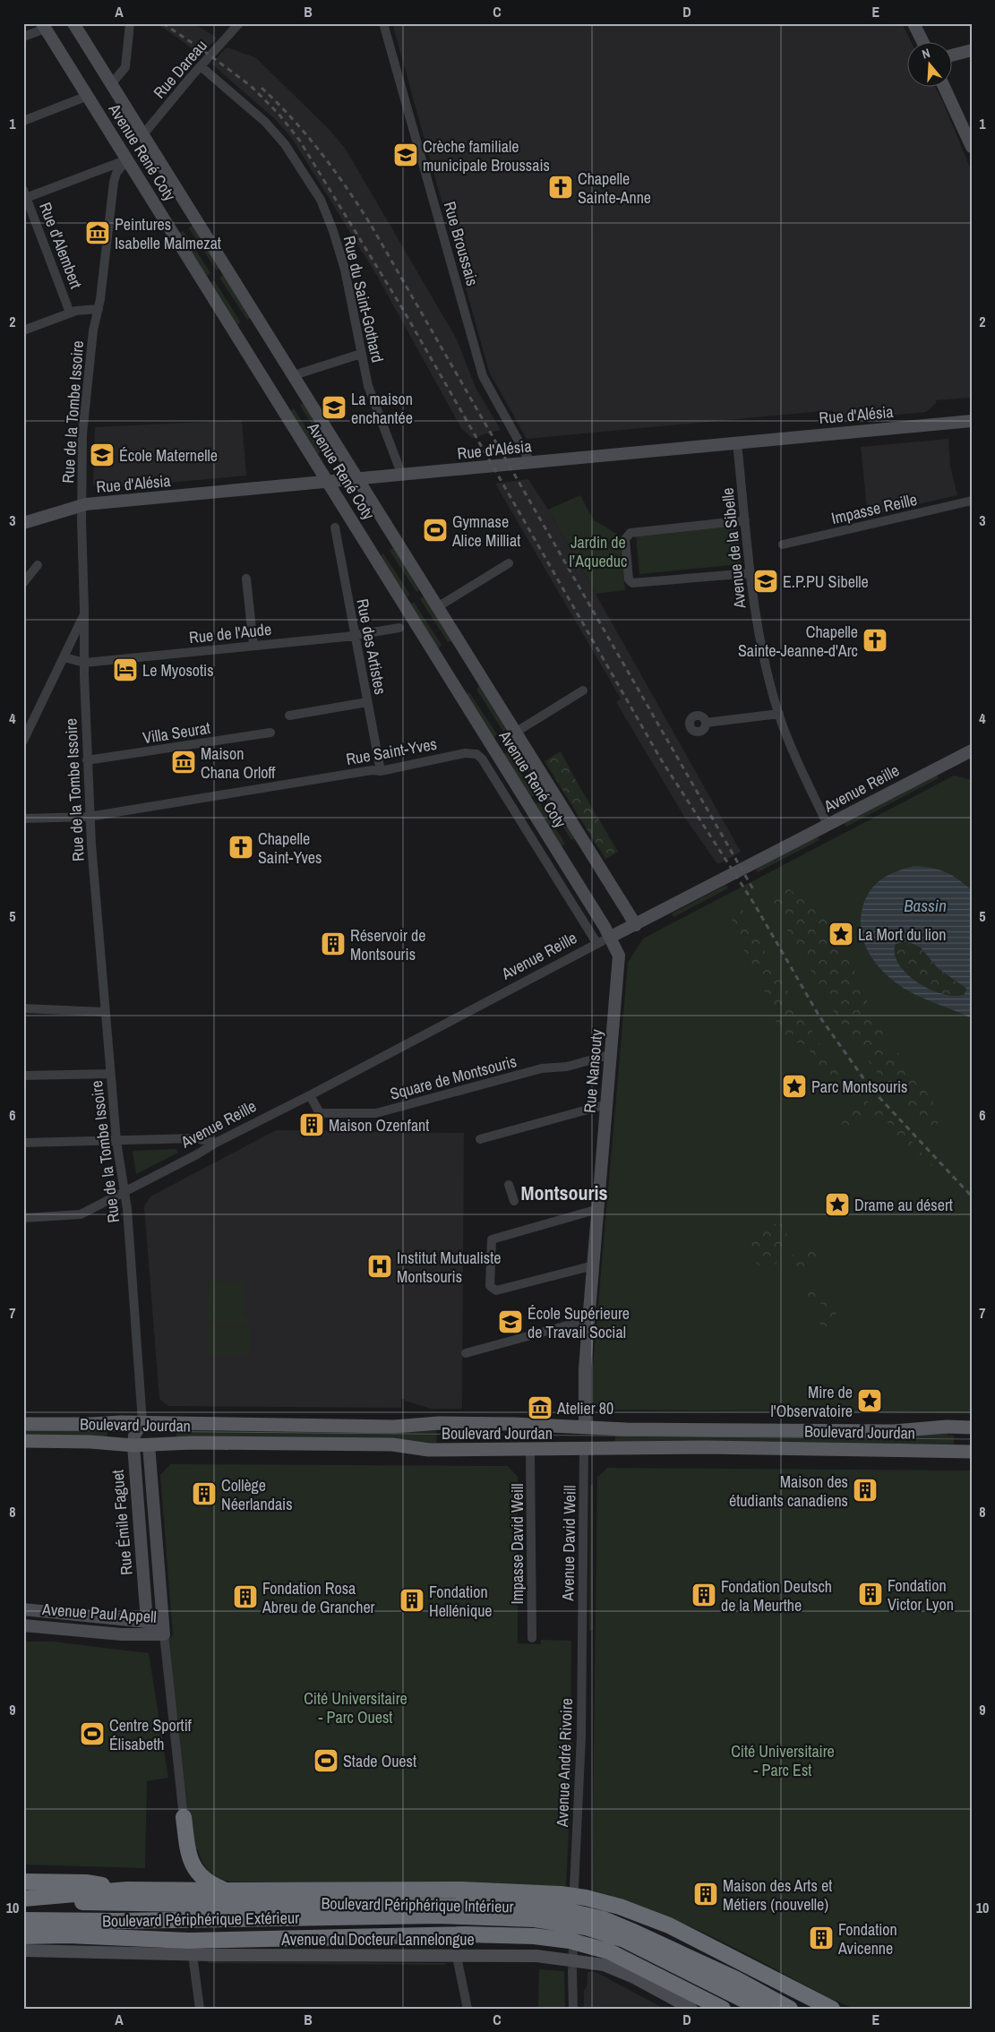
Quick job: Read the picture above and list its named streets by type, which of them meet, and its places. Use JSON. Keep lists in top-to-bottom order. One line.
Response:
{"streets":{"highway":["Boulevard Périphérique Intérieur","Boulevard Périphérique Extérieur"],"main road":["Boulevard Jourdan"],"street":["Rue Dareau","Avenue René Coty","Rue Broussais","Rue d'Alembert","Rue du Saint-Gothard","Rue de la Tombe Issoire","Rue d'Alésia","Impasse Reille","Avenue de la Sibelle","Rue de l'Aude","Rue des Artistes","Villa Seurat","Rue Saint-Yves","Avenue Reille","Rue Nansouty","Square de Montsouris","Rue Émile Faguet","Avenue David Weill","Impasse David Weill","Avenue Paul Appell","Avenue André Rivoire","Avenue du Docteur Lannelongue"]},"crossings":[["Rue Dareau","Avenue René Coty"],["Rue Dareau","Rue du Saint-Gothard"],["Avenue René Coty","Rue de la Tombe Issoire"],["Avenue René Coty","Rue d'Alésia"],["Avenue René Coty","Avenue Reille"],["Avenue René Coty","Rue Nansouty"],["Rue Broussais","Rue d'Alésia"],["Rue du Saint-Gothard","Rue d'Alésia"],["Rue de la Tombe Issoire","Rue d'Alésia"],["Rue de la Tombe Issoire","Rue de l'Aude"],["Rue de la Tombe Issoire","Villa Seurat"],["Rue de la Tombe Issoire","Rue Saint-Yves"],["Rue de la Tombe Issoire","Avenue Reille"],["Rue de la Tombe Issoire","Boulevard Jourdan"],["Rue de la Tombe Issoire","Rue Émile Faguet"],["Rue d'Alésia","Avenue de la Sibelle"],["Avenue de la Sibelle","Avenue Reille"],["Rue de l'Aude","Rue des Artistes"],["Rue des Artistes","Rue Saint-Yves"],["Rue Saint-Yves","Avenue Reille"],["Avenue Reille","Rue Nansouty"],["Avenue Reille","Square de Montsouris"],["Rue Nansouty","Square de Montsouris"],["Rue Nansouty","Boulevard Jourdan"],["Boulevard Jourdan","Rue Émile Faguet"],["Boulevard Jourdan","Avenue David Weill"],["Boulevard Jourdan","Impasse David Weill"],["Rue Émile Faguet","Avenue Paul Appell"],["Avenue David Weill","Avenue André Rivoire"]],"districts":["Montsouris"],"water":["Bassin"],"parks":["Jardin de l’Aqueduc","Cité Universitaire - Parc Ouest","Cité Universitaire - Parc Est"],"places":{"school or university":["Crèche familiale municipale Broussais","La maison enchantée","École Maternelle","E.P.PU Sibelle","École Supérieure de Travail Social"],"church":["Chapelle Sainte-Anne","Chapelle Sainte-Jeanne-d'Arc","Chapelle Saint-Yves"],"museum":["Peintures Isabelle Malmezat","Maison Chana Orloff","Atelier 80"],"sports":["Gymnase Alice Milliat","Centre Sportif Élisabeth","Stade Ouest"],"hotel":["Le Myosotis"],"place":["La Mort du lion","Parc Montsouris","Drame au désert","Mire de l'Observatoire"],"building":["Réservoir de Montsouris","Maison Ozenfant","Maison des étudiants canadiens","Collège Néerlandais","Fondation Victor Lyon","Fondation Deutsch de la Meurthe","Fondation Rosa Abreu de Grancher","Fondation Hellénique","Maison des Arts et Métiers (nouvelle)","Fondation Avicenne"],"hospital":["Institut Mutualiste Montsouris"]},"north":"top","grid":{"columns":["A","B","C","D","E"],"rows":["1","2","3","4","5","6","7","8","9","10"]}}
